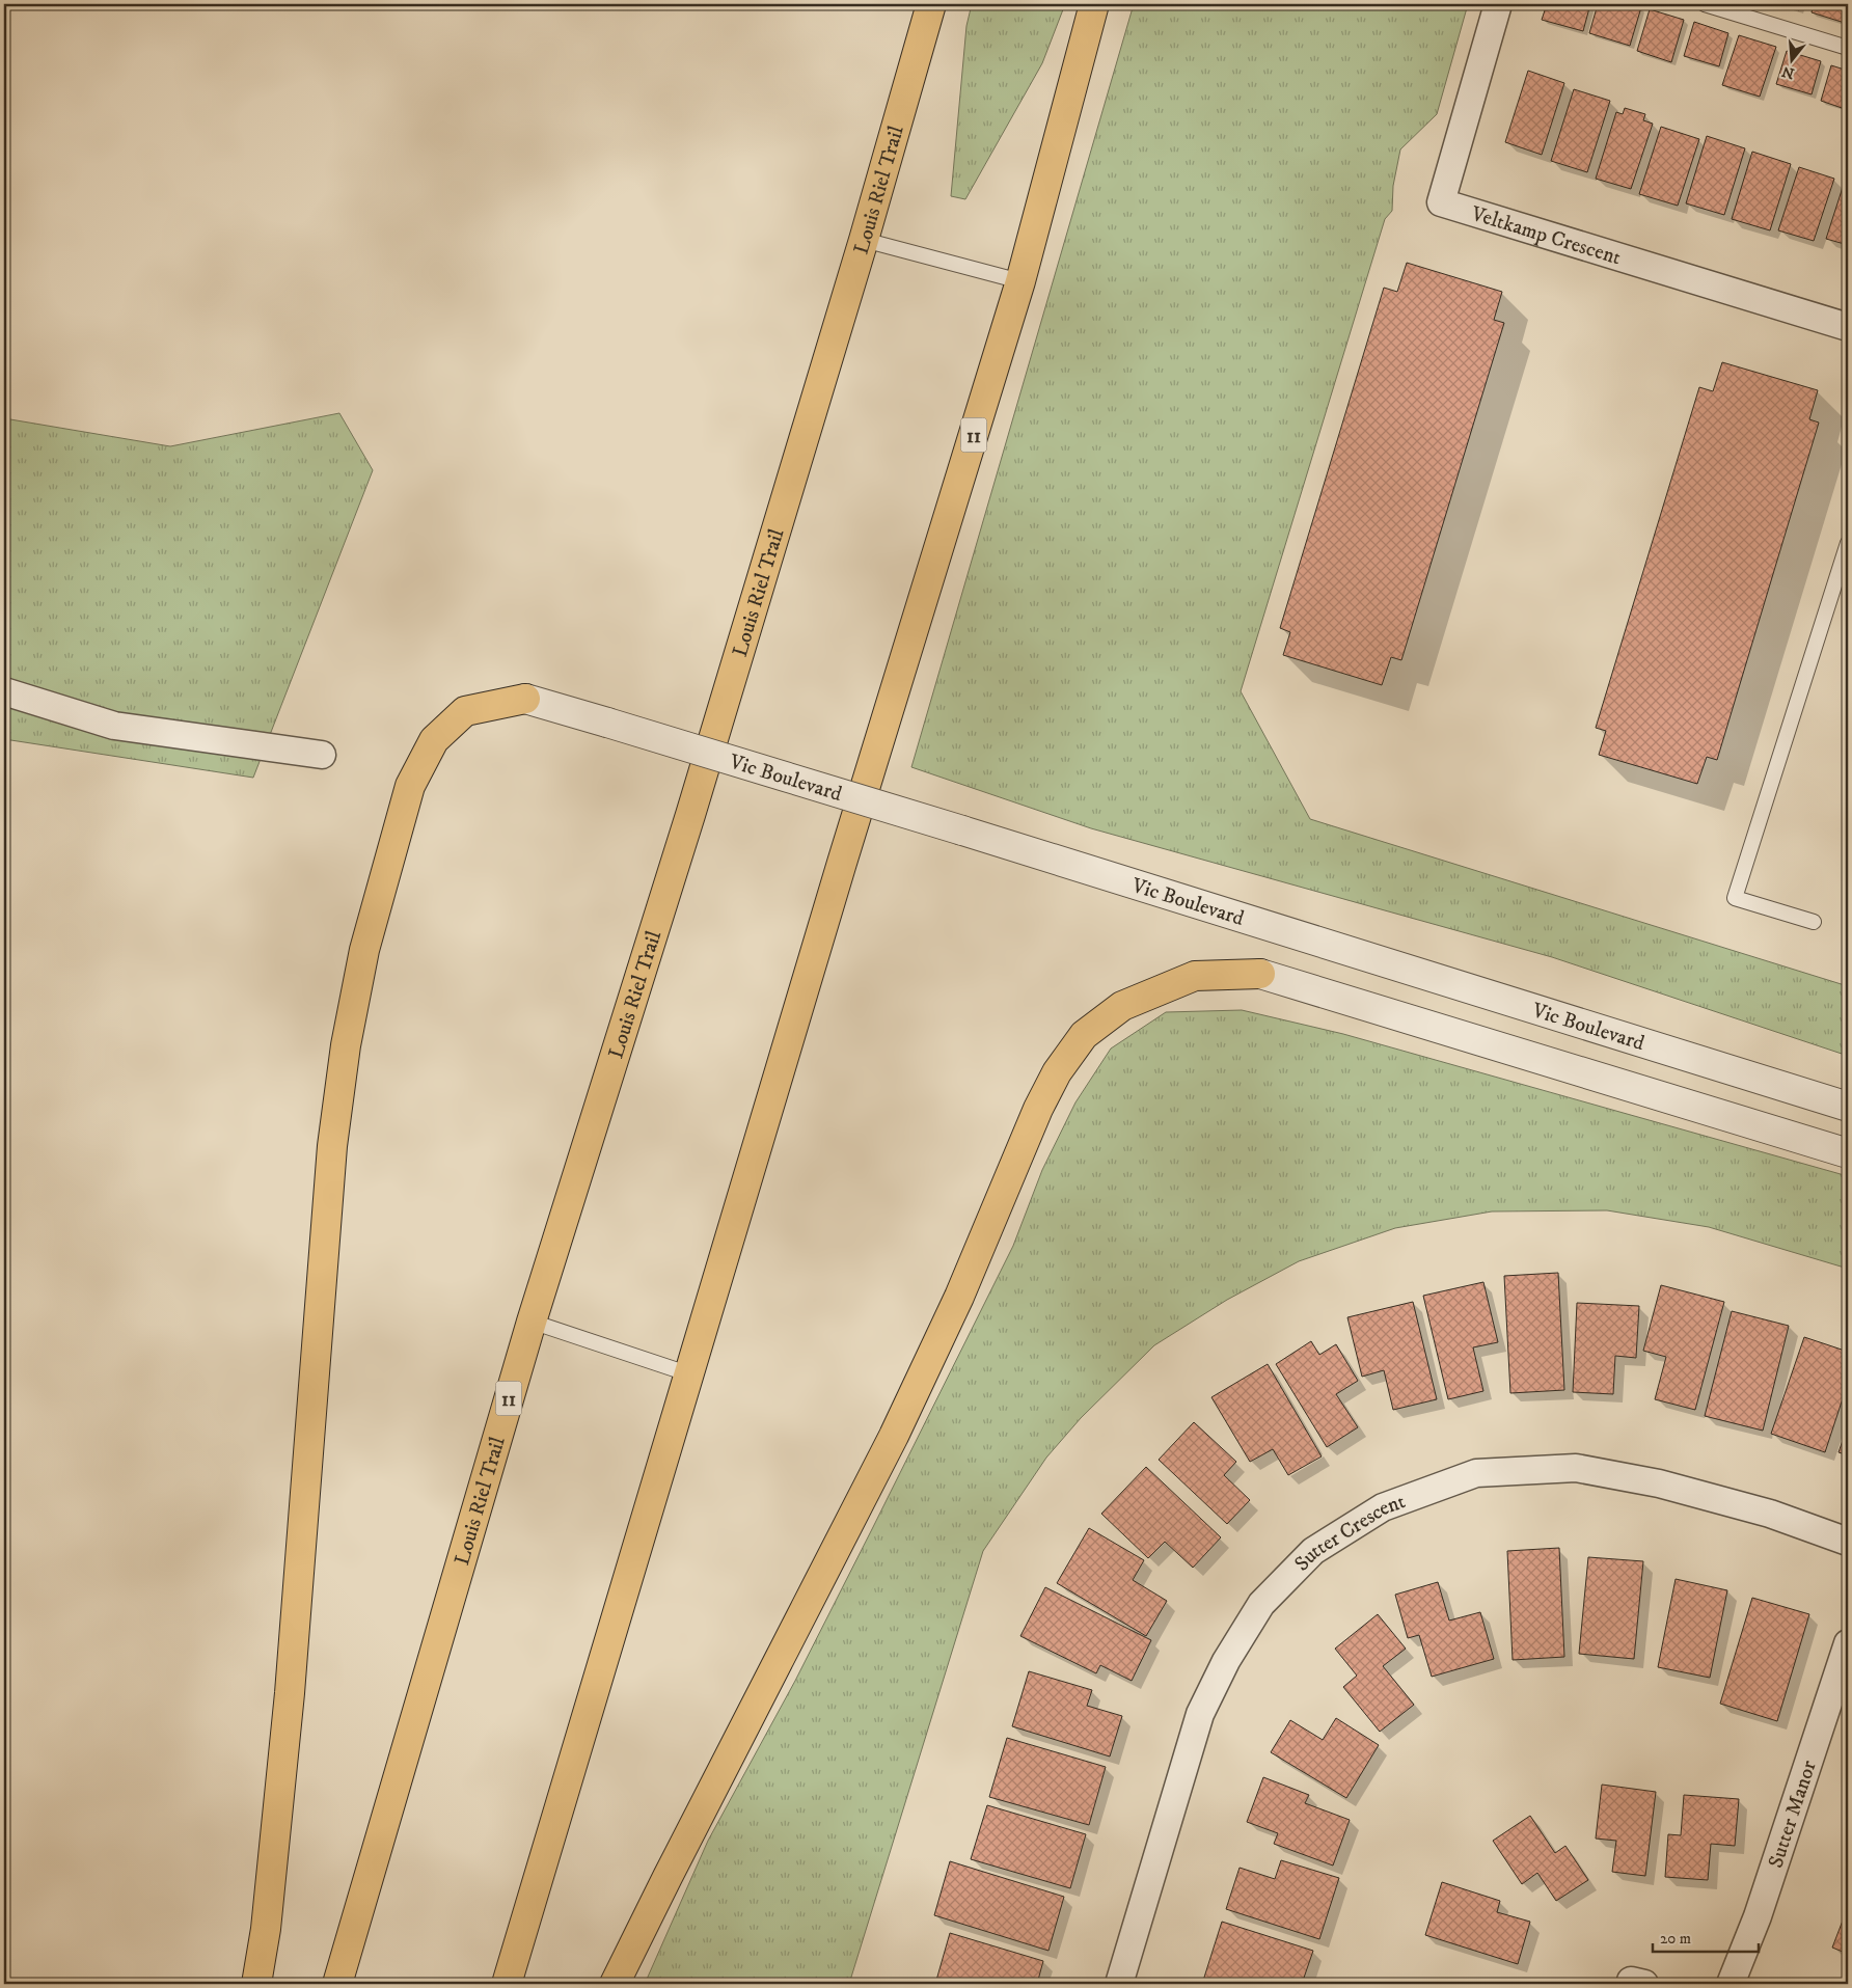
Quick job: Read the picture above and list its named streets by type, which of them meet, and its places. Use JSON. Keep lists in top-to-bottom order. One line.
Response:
{"streets":{"highway":["Louis Riel Trail","11"],"street":["Veltkamp Crescent","Vic Boulevard","Sutter Crescent","Sutter Manor"]},"scale_bar":"20 m","north":"bottom"}
